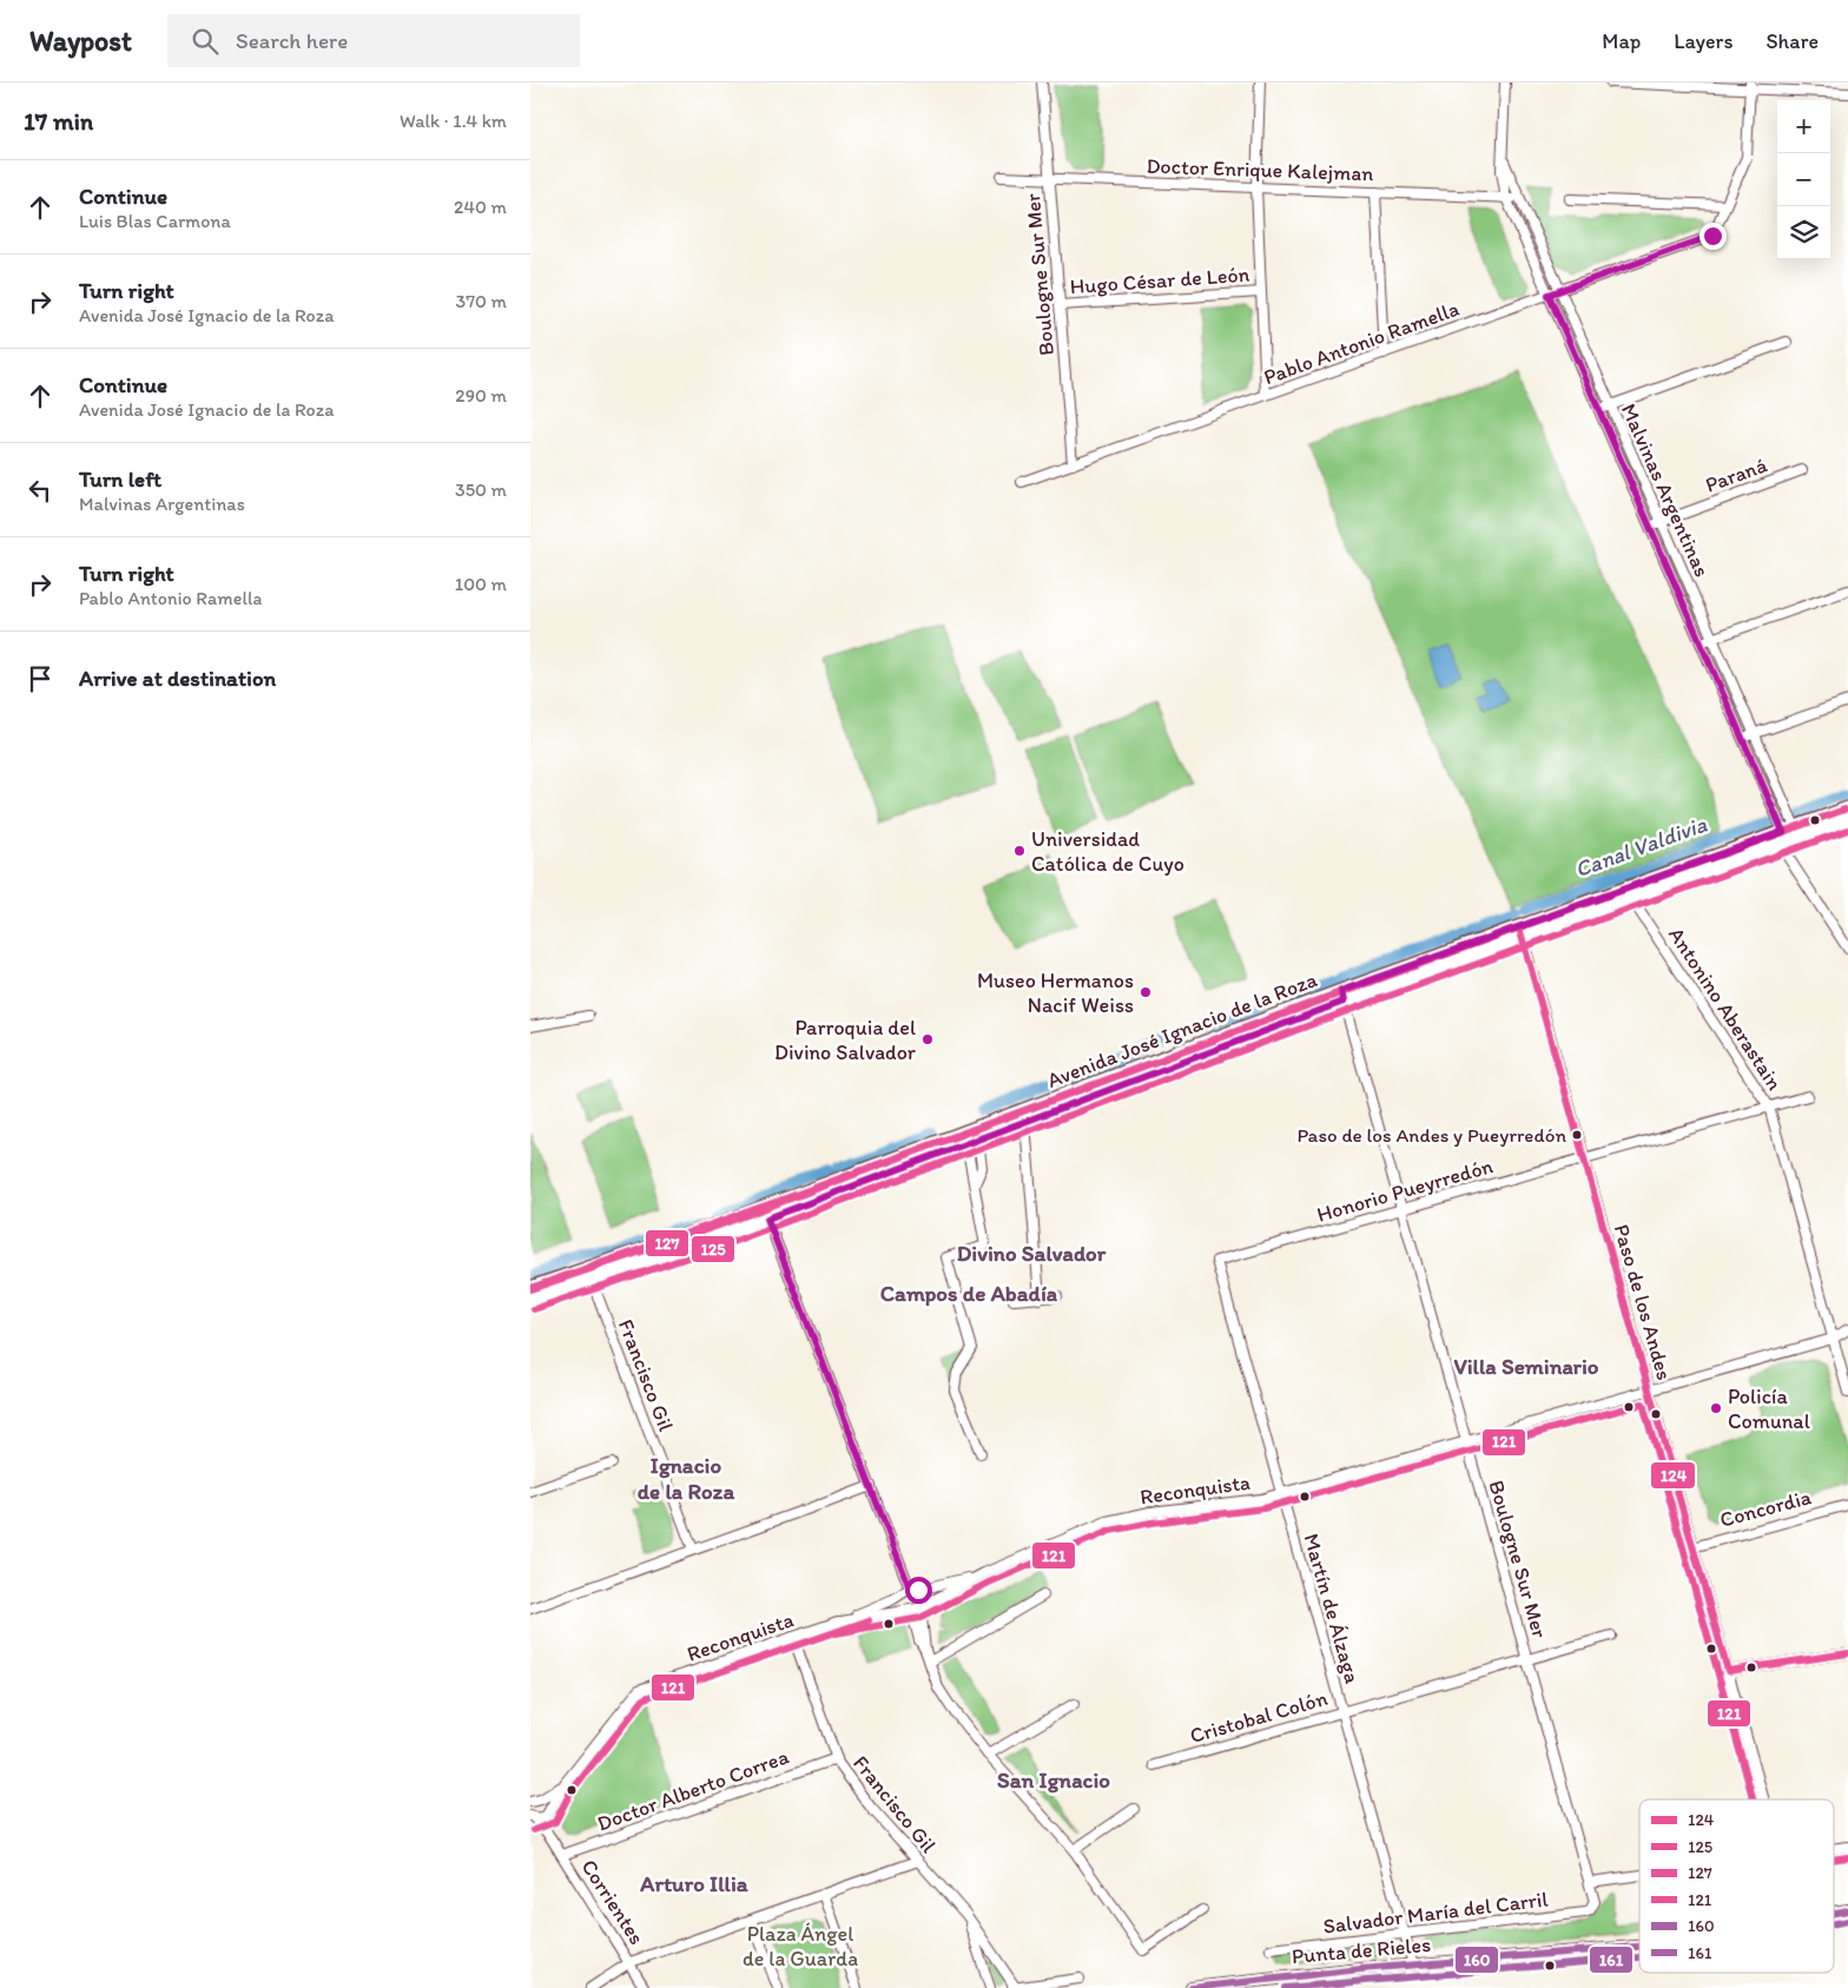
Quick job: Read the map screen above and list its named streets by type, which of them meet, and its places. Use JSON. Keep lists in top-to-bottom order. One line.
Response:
{"streets":{"main road":["Avenida José Ignacio de la Roza"],"street":["Doctor Enrique Kalejman","Boulogne Sur Mer","Hugo César de León","Pablo Antonio Ramella","Paraná","Malvinas Argentinas","Antonino Aberastain","Honorio Pueyrredón","Paso de los Andes","Francisco Gil","Reconquista","Concordia","Martín de Álzaga","Cristobal Colón","Doctor Alberto Correa","Corrientes","Salvador María del Carril","Punta de Rieles"]},"crossings":[["Doctor Enrique Kalejman","Boulogne Sur Mer"],["Doctor Enrique Kalejman","Malvinas Argentinas"],["Boulogne Sur Mer","Hugo César de León"],["Boulogne Sur Mer","Pablo Antonio Ramella"],["Boulogne Sur Mer","Avenida José Ignacio de la Roza"],["Boulogne Sur Mer","Honorio Pueyrredón"],["Boulogne Sur Mer","Reconquista"],["Boulogne Sur Mer","Cristobal Colón"],["Boulogne Sur Mer","Salvador María del Carril"],["Pablo Antonio Ramella","Malvinas Argentinas"],["Paraná","Malvinas Argentinas"],["Malvinas Argentinas","Avenida José Ignacio de la Roza"],["Antonino Aberastain","Avenida José Ignacio de la Roza"],["Antonino Aberastain","Honorio Pueyrredón"],["Antonino Aberastain","Reconquista"],["Avenida José Ignacio de la Roza","Paso de los Andes"],["Avenida José Ignacio de la Roza","Francisco Gil"],["Honorio Pueyrredón","Paso de los Andes"],["Honorio Pueyrredón","Martín de Álzaga"],["Paso de los Andes","Reconquista"],["Paso de los Andes","Concordia"],["Francisco Gil","Reconquista"],["Francisco Gil","Doctor Alberto Correa"],["Reconquista","Martín de Álzaga"],["Reconquista","Corrientes"],["Martín de Álzaga","Cristobal Colón"],["Martín de Álzaga","Salvador María del Carril"],["Martín de Álzaga","Punta de Rieles"],["Doctor Alberto Correa","Corrientes"]],"districts":["Divino Salvador","Campos de Abadía","Villa Seminario","Ignacio de la Roza","San Ignacio","Arturo Illia"],"water":["Canal Valdivia"],"parks":["Plaza Ángel de la Guarda"],"places":["Universidad Católica de Cuyo","Museo Hermanos Nacif Weiss","Parroquia del Divino Salvador","Paso de los Andes y Pueyrredón","Policía Comunal"],"lines":["transit line 127","transit line 125","transit line 124","transit line 121","transit line 160","transit line 161"],"legend":["124","125","127","121","160","161"],"page":{"header":"Waypost","search":"Search here","nav":["Map","Layers","Share"],"heading":["17 min","Walk · 1.4 km"],"map_buttons":["+","−"],"list":[["Continue","Luis Blas Carmona","240 m"],["Turn right","Avenida José Ignacio de la Roza","370 m"],["Continue","Avenida José Ignacio de la Roza","290 m"],["Turn left","Malvinas Argentinas","350 m"],["Turn right","Pablo Antonio Ramella","100 m"],"Arrive at destination"]}}
